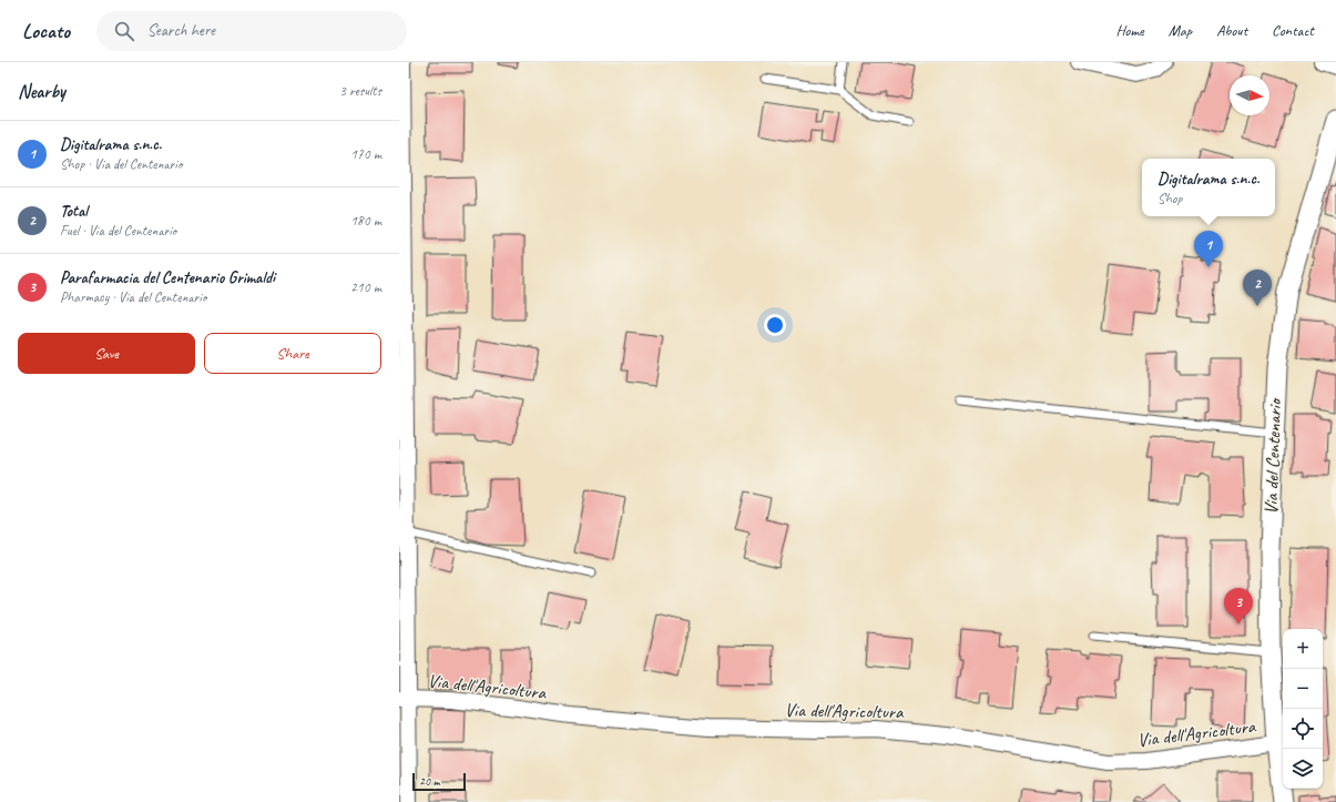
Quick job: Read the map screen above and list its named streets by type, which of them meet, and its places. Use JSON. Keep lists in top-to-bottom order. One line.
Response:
{"streets":{"street":["Via del Centenario","Via dell'Agricoltura"]},"crossings":[["Via del Centenario","Via dell'Agricoltura"]],"scale_bar":"20 m","north":"right","page":{"header":"Locato","search":"Search here","nav":["Home","Map","About","Contact"],"heading":["Nearby","3 results"],"list":[{"mark":"1","name":"Digitalrama s.n.c.","note":"Shop · Via del Centenario","value":"170 m"},{"mark":"2","name":"Total","note":"Fuel · Via del Centenario","value":"180 m"},{"mark":"3","name":"Parafarmacia del Centenario Grimaldi","note":"Pharmacy · Via del Centenario","value":"210 m"}],"popup":["Digitalrama s.n.c.","Shop"],"pins":["1","2","3"],"buttons":["Save","Share"],"map_buttons":["+","−"],"scale":"20 m"}}
